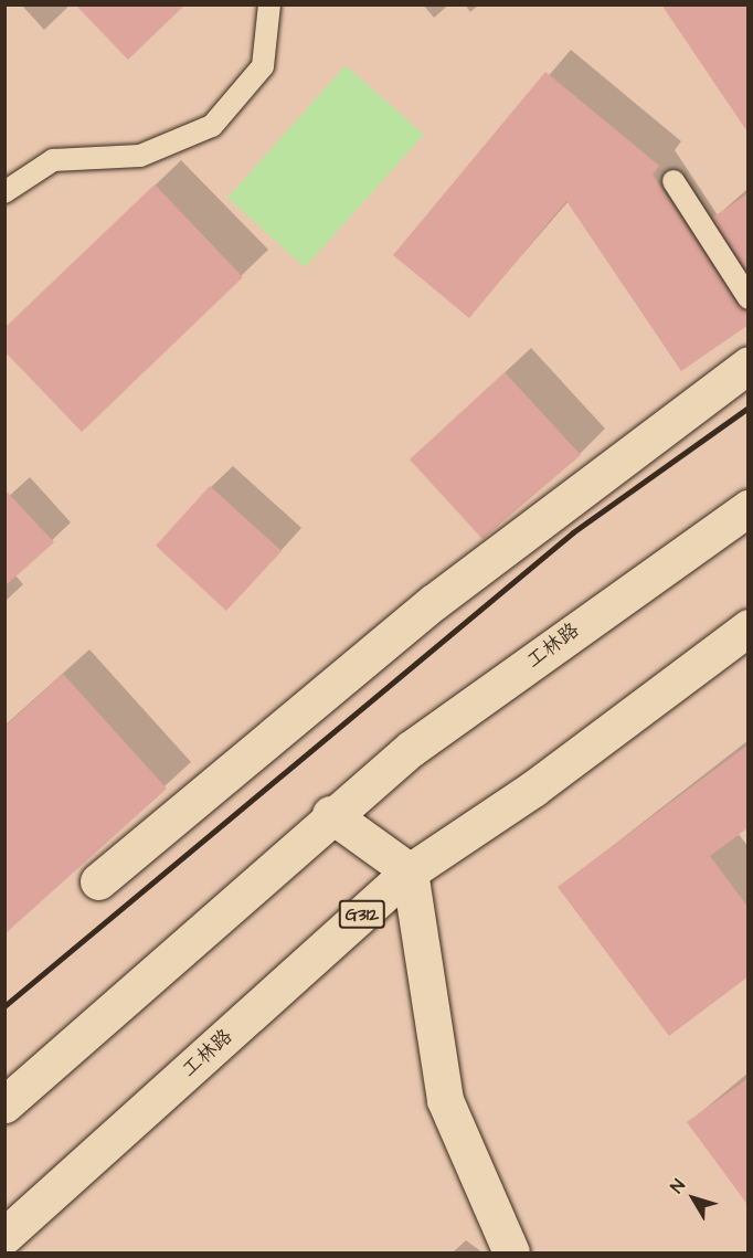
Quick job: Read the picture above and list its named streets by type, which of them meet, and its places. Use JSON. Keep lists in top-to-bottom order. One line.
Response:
{"streets":{"main road":["工林路","G312"]},"north":"top left"}
